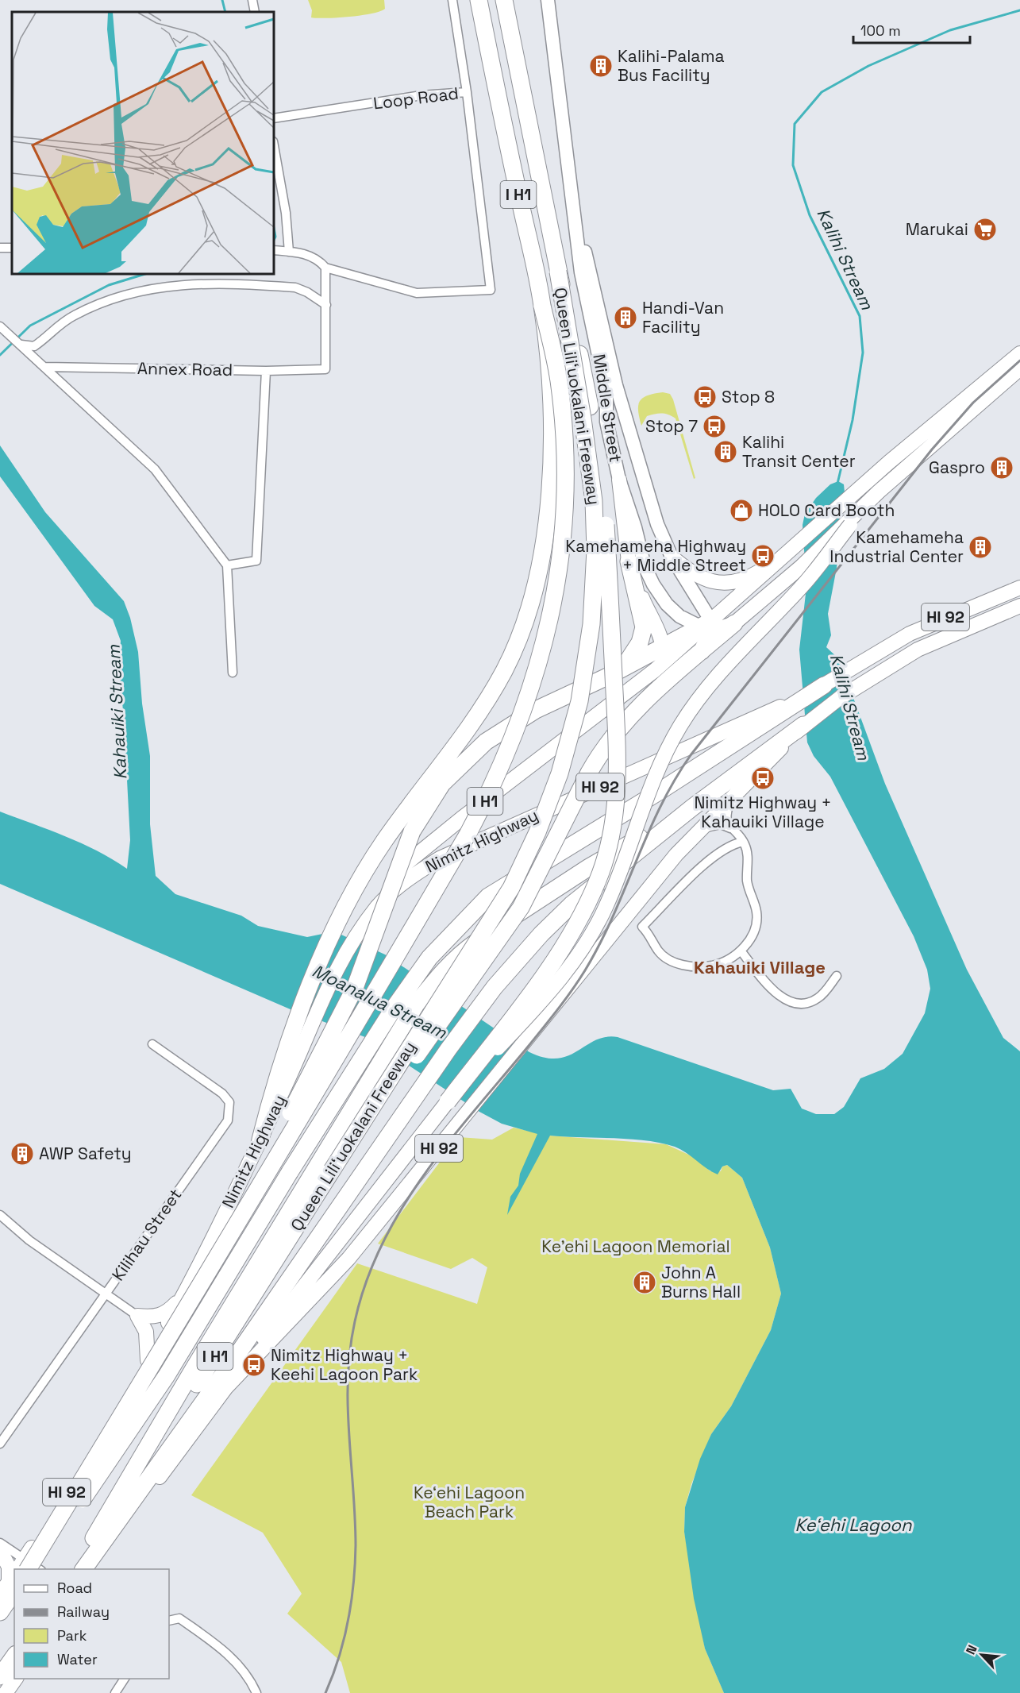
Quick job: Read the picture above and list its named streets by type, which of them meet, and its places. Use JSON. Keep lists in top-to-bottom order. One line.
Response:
{"streets":{"highway":["I H1","Queen Liliʻuokalani Freeway"],"main road":["Middle Street","HI 92","Nimitz Highway"],"street":["Loop Road","Annex Road","Kilihau Street"]},"districts":["Kahauiki Village"],"water":["Kalihi Stream","Kahauiki Stream","Moanalua Stream","Keʻehi Lagoon"],"parks":["Ke'ehi Lagoon Memorial","Keʻehi Lagoon Beach Park"],"places":{"building":["Kalihi-Palama Bus Facility","Handi-Van Facility","Kalihi Transit Center","Gaspro","Kamehameha Industrial Center","AWP Safety","John A Burns Hall"],"supermarket":["Marukai"],"bus stop":["Stop 8","Stop 7","Kamehameha Highway + Middle Street","Nimitz Highway + Kahauiki Village","Nimitz Highway + Keehi Lagoon Park"],"shop":["HOLO Card Booth"]},"legend":["Road","Railway","Park","Water"],"scale_bar":"100 m","north":"top left"}
